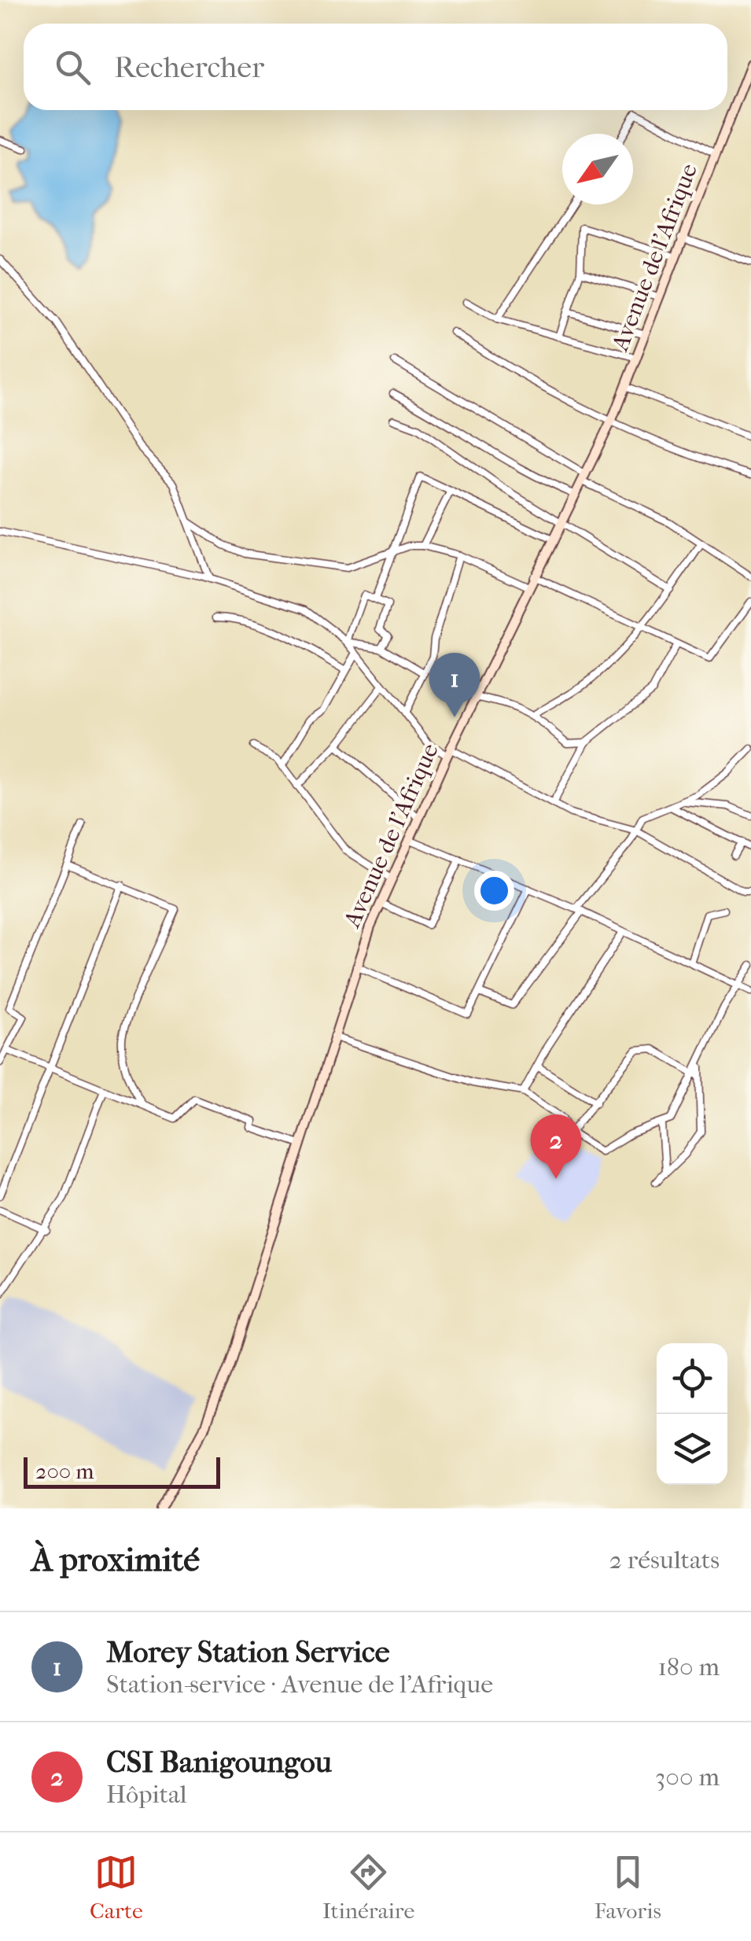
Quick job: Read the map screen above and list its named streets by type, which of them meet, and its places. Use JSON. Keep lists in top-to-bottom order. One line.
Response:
{"streets":{"main road":["Avenue de l'Afrique"]},"scale_bar":"200 m","north":"bottom left","page":{"search":"Rechercher","pins":["1","2"],"scale":"200 m","heading":["À proximité","2 résultats"],"list":[{"mark":"1","name":"Morey Station Service","note":"Station-service · Avenue de l'Afrique","value":"180 m"},{"mark":"2","name":"CSI Banigoungou","note":"Hôpital","value":"300 m"}],"nav":["Carte","Itinéraire","Favoris"]}}
